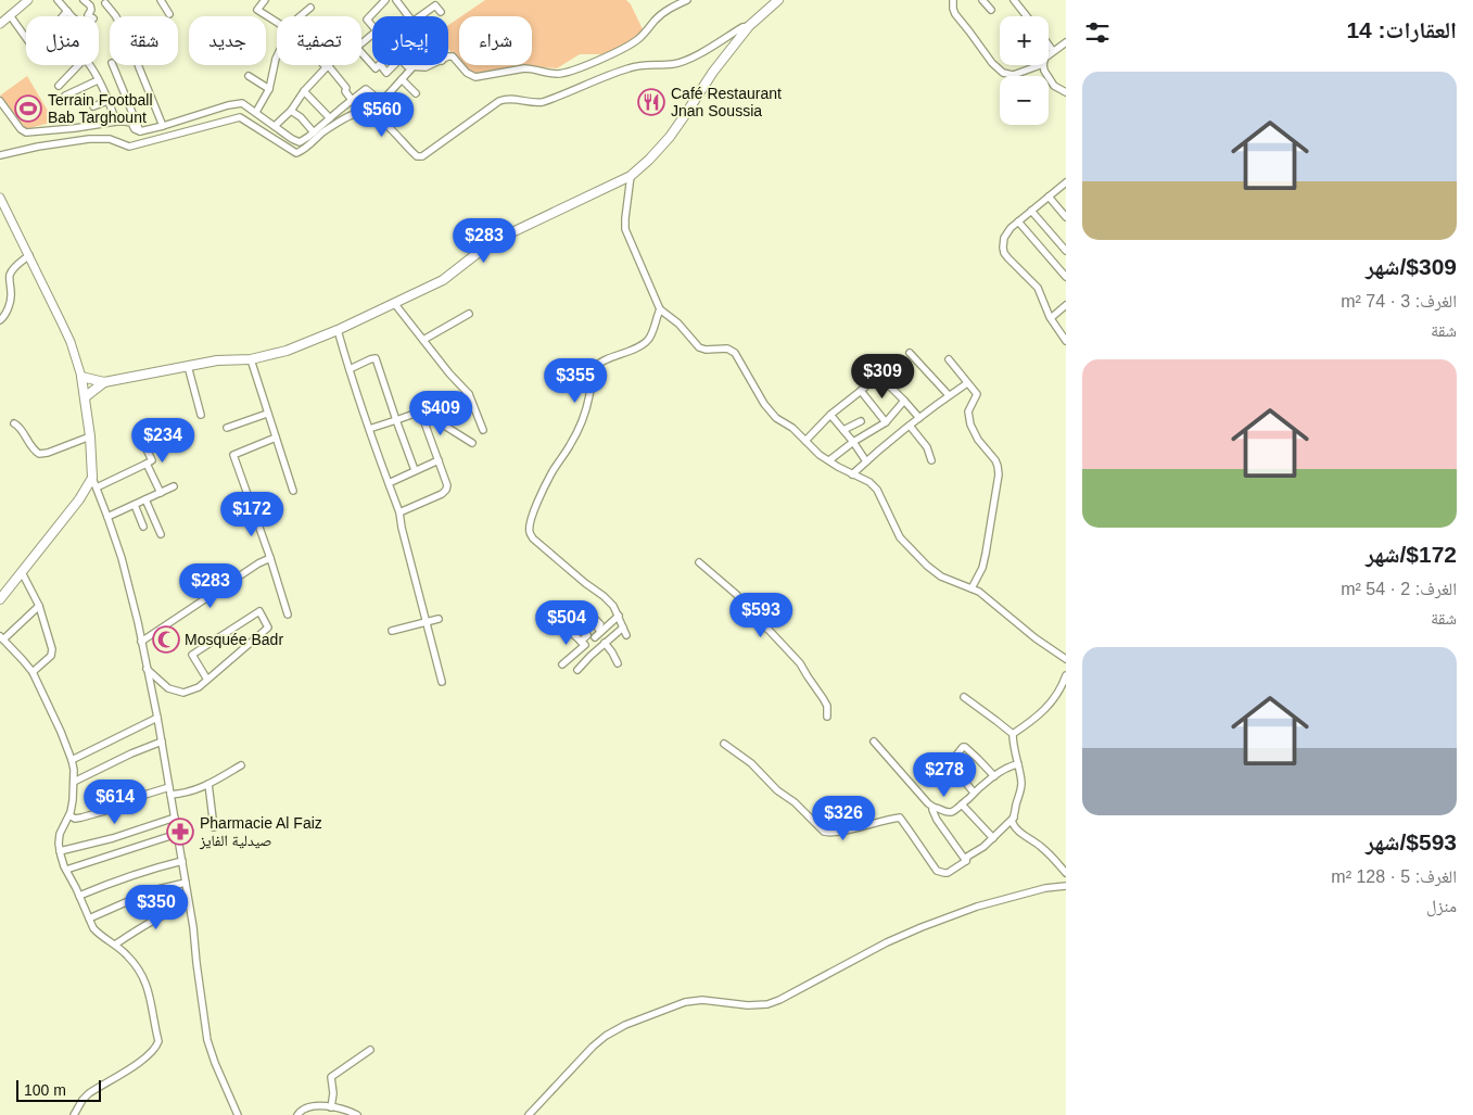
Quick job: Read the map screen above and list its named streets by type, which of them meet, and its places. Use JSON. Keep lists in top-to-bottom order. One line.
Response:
{"places":{"restaurant":["Café Restaurant Jnan Soussia"],"sports":["Terrain Football Bab Targhount"],"mosque":["Mosquée Badr"],"pharmacy":["Pharmacie Al Faiz صيدلية الفايز"]},"scale_bar":"100 m","page":{"heading":"العقارات: 14","map_buttons":["+","−"],"chip":["شراء","إيجار","تصفية","جديد","شقة","منزل"],"list":[{"name":"$309/شهر","note":"الغرف: 3 · 74 m² · شقة"},{"name":"$172/شهر","note":"الغرف: 2 · 54 m² · شقة"},{"name":"$593/شهر","note":"الغرف: 5 · 128 m² · منزل"}],"price":["$560","$283","$309","$355","$409","$234","$172","$283","$593","$504","$278","$614","$326","$350"],"scale":"100 m"}}
